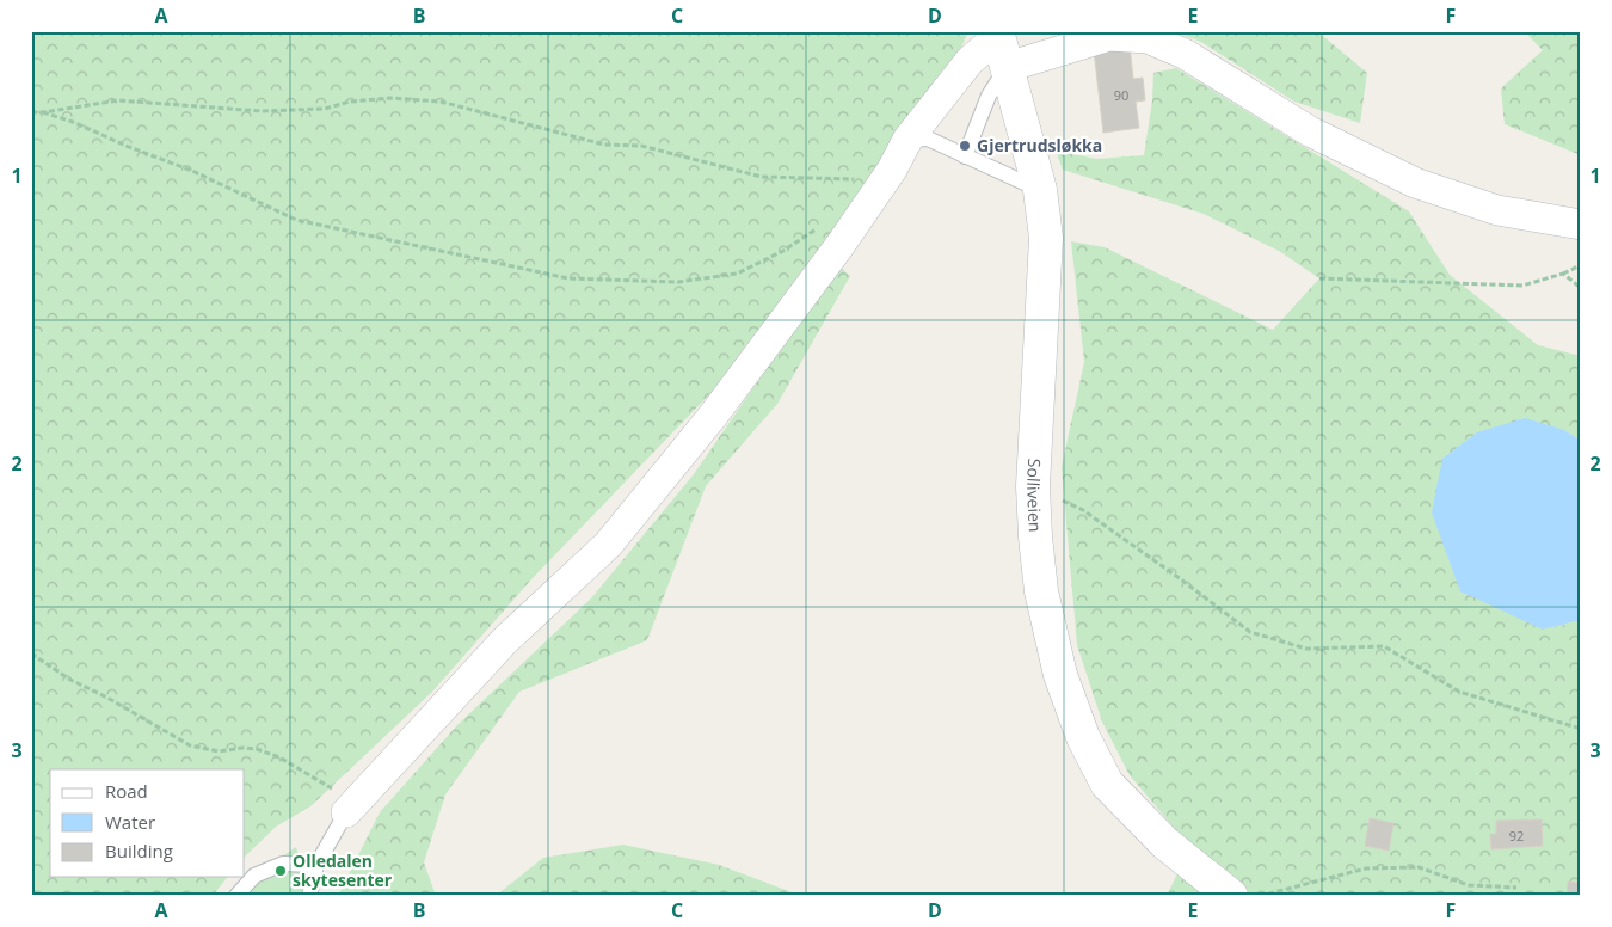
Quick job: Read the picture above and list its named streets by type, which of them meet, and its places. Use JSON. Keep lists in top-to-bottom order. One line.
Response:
{"streets":{"street":["Solliveien"]},"places":["Gjertrudsløkka","Olledalen skytesenter"],"house_numbers":["90","92"],"legend":["Road","Water","Building"],"grid":{"columns":["A","B","C","D","E","F"],"rows":["1","2","3"]}}
